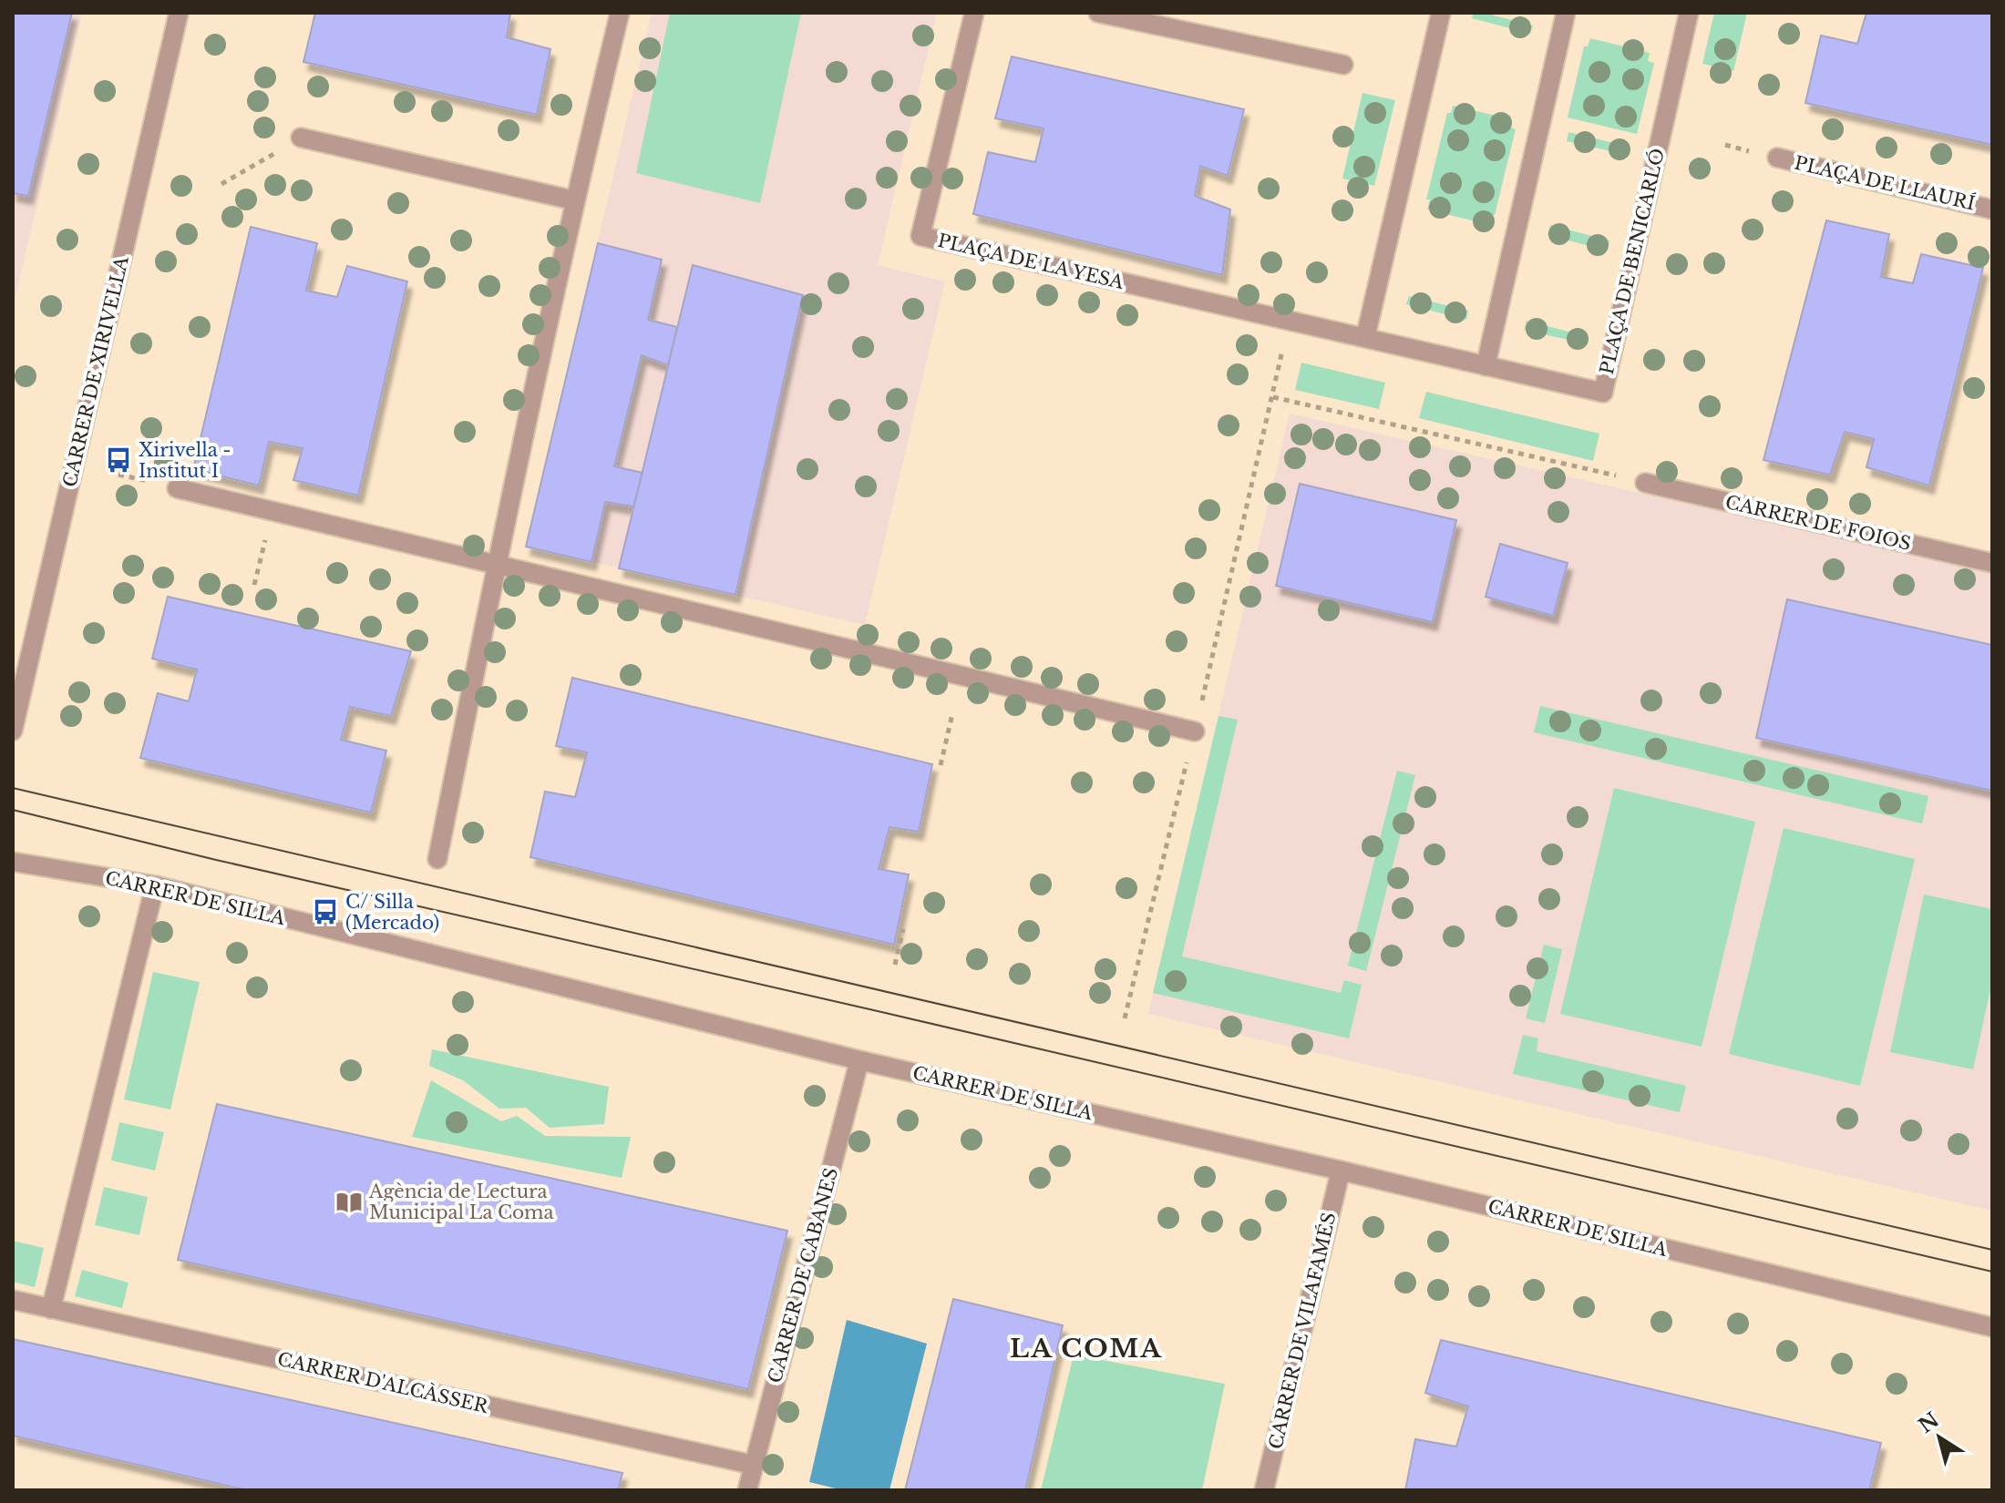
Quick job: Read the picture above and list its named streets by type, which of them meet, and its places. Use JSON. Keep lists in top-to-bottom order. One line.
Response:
{"streets":{"street":["PLAÇA DE LLAURÍ","PLAÇA DE LA YESA","PLAÇA DE BENICARLÓ","CARRER DE XIRIVELLA","CARRER DE FOIOS","CARRER DE SILLA","CARRER DE CABANES","CARRER DE VILAFAMÉS","CARRER D'ALCÀSSER"]},"crossings":[["PLAÇA DE LA YESA","PLAÇA DE BENICARLÓ"],["CARRER DE SILLA","CARRER DE CABANES"],["CARRER DE SILLA","CARRER DE VILAFAMÉS"],["CARRER DE CABANES","CARRER D'ALCÀSSER"]],"districts":["LA COMA"],"places":{"bus stop":["Xirivella - Institut I","C/ Silla (Mercado)"],"library":["Agència de Lectura Municipal La Coma"]},"north":"top left"}
